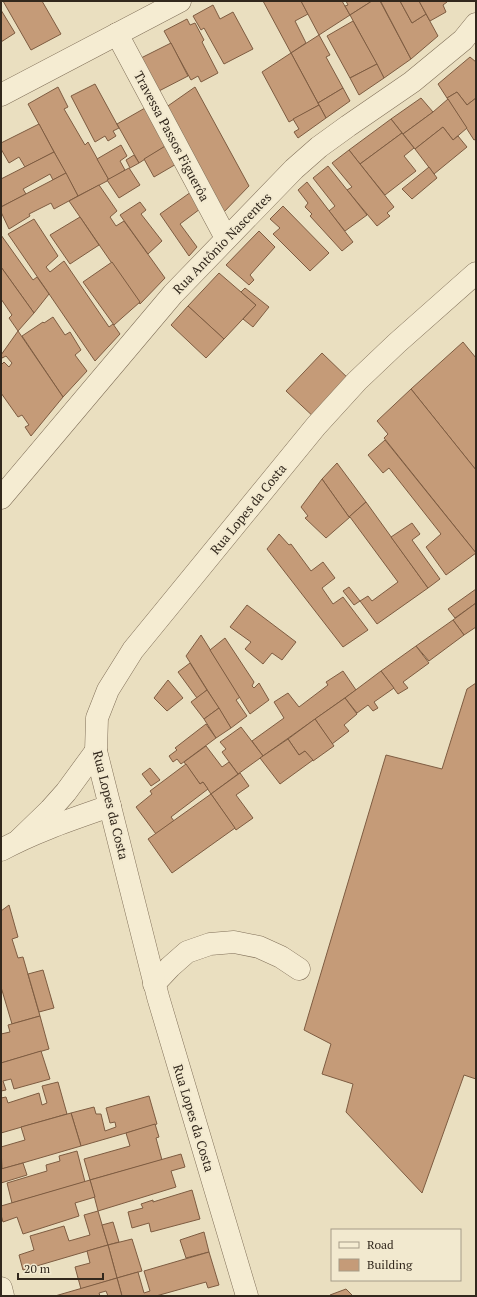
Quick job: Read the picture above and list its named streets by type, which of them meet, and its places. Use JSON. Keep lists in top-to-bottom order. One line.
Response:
{"streets":{"street":["Travessa Passos Figuerôa","Rua Antônio Nascentes","Rua Lopes da Costa"]},"crossings":[["Travessa Passos Figuerôa","Rua Antônio Nascentes"]],"legend":["Road","Building"],"scale_bar":"20 m"}
